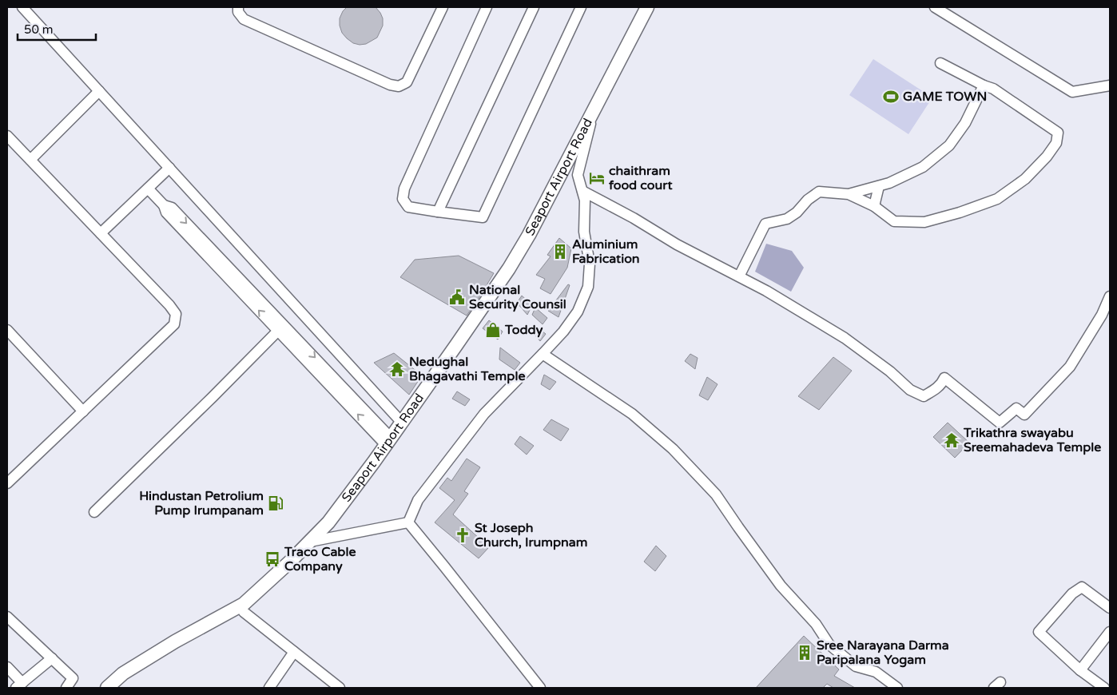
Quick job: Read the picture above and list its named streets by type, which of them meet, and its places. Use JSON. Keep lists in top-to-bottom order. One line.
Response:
{"streets":{"main road":["Seaport Airport Road"]},"places":{"sports":["GAME TOWN"],"hotel":["chaithram food court"],"building":["Aluminium Fabrication","Sree Narayana Darma Paripalana Yogam"],"public building":["National Security Counsil"],"shop":["Toddy"],"temple":["Nedughal Bhagavathi Temple","Trikathra swayabu Sreemahadeva Temple"],"fuel station":["Hindustan Petrolium Pump Irumpanam"],"church":["St Joseph Church, Irumpnam"],"bus stop":["Traco Cable Company"]},"scale_bar":"50 m"}
